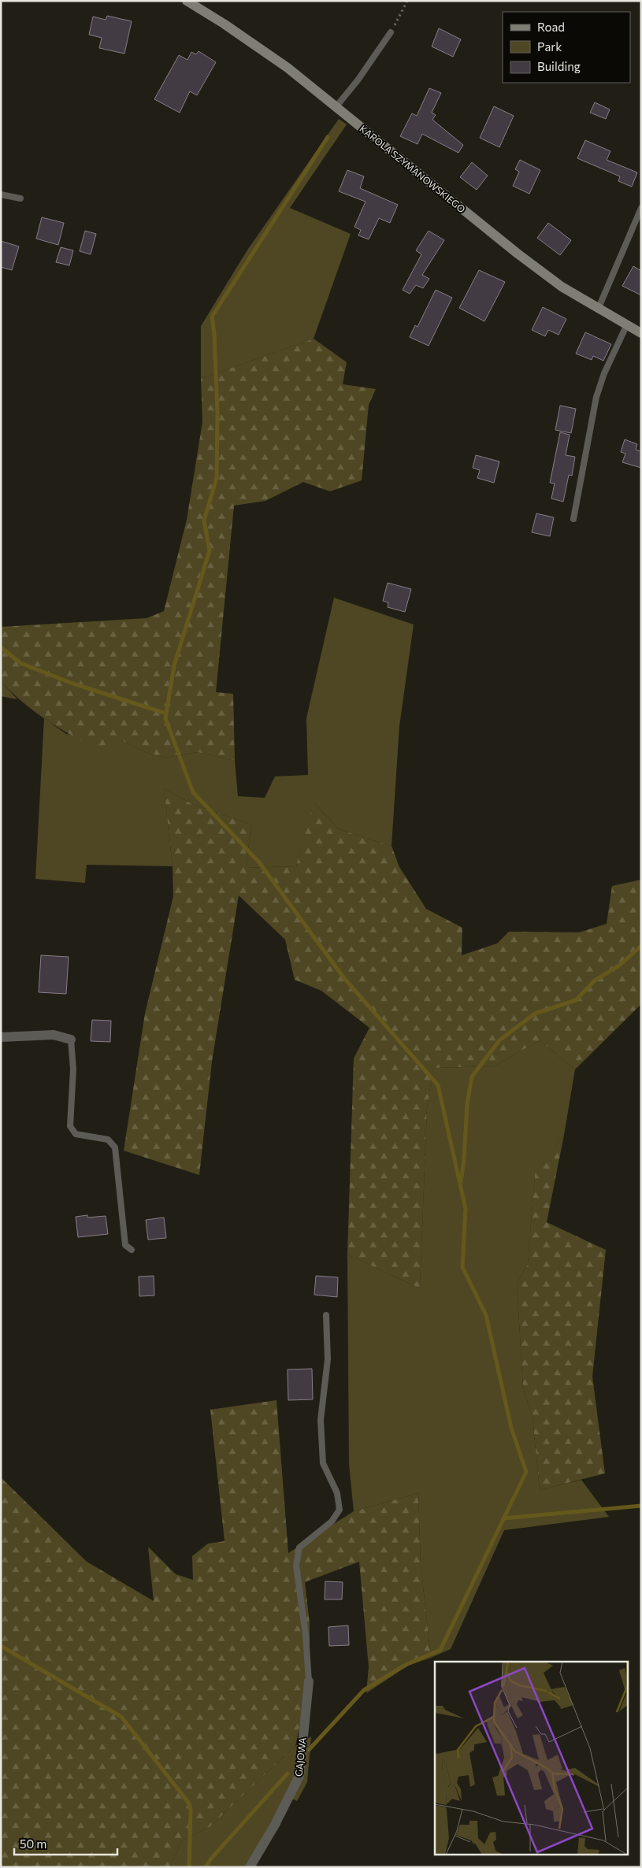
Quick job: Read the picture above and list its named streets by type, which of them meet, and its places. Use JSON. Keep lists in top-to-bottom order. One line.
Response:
{"streets":{"street":["KAROLA SZYMANOWSKIEGO","GAJOWA"]},"legend":["Road","Park","Building"],"scale_bar":"50 m"}
